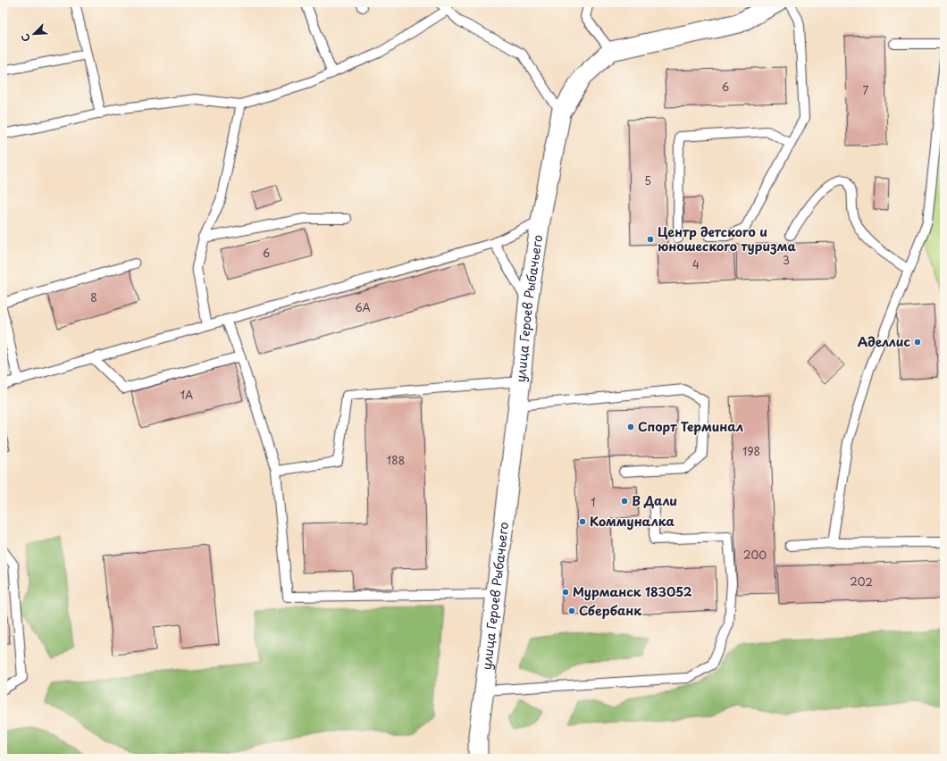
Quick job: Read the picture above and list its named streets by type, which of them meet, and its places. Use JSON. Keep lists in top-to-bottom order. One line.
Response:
{"streets":{"street":["улица Героев Рыбачьего"]},"places":["Центр детского и юношеского туризма","Аделлис","Спорт Терминал","В Дали","Коммуналка","Мурманск 183052","Сбербанк"],"house_numbers":["6","7","5","6","3","4","8","6А","1А","198","188","1","200","202"],"north":"bottom left"}
